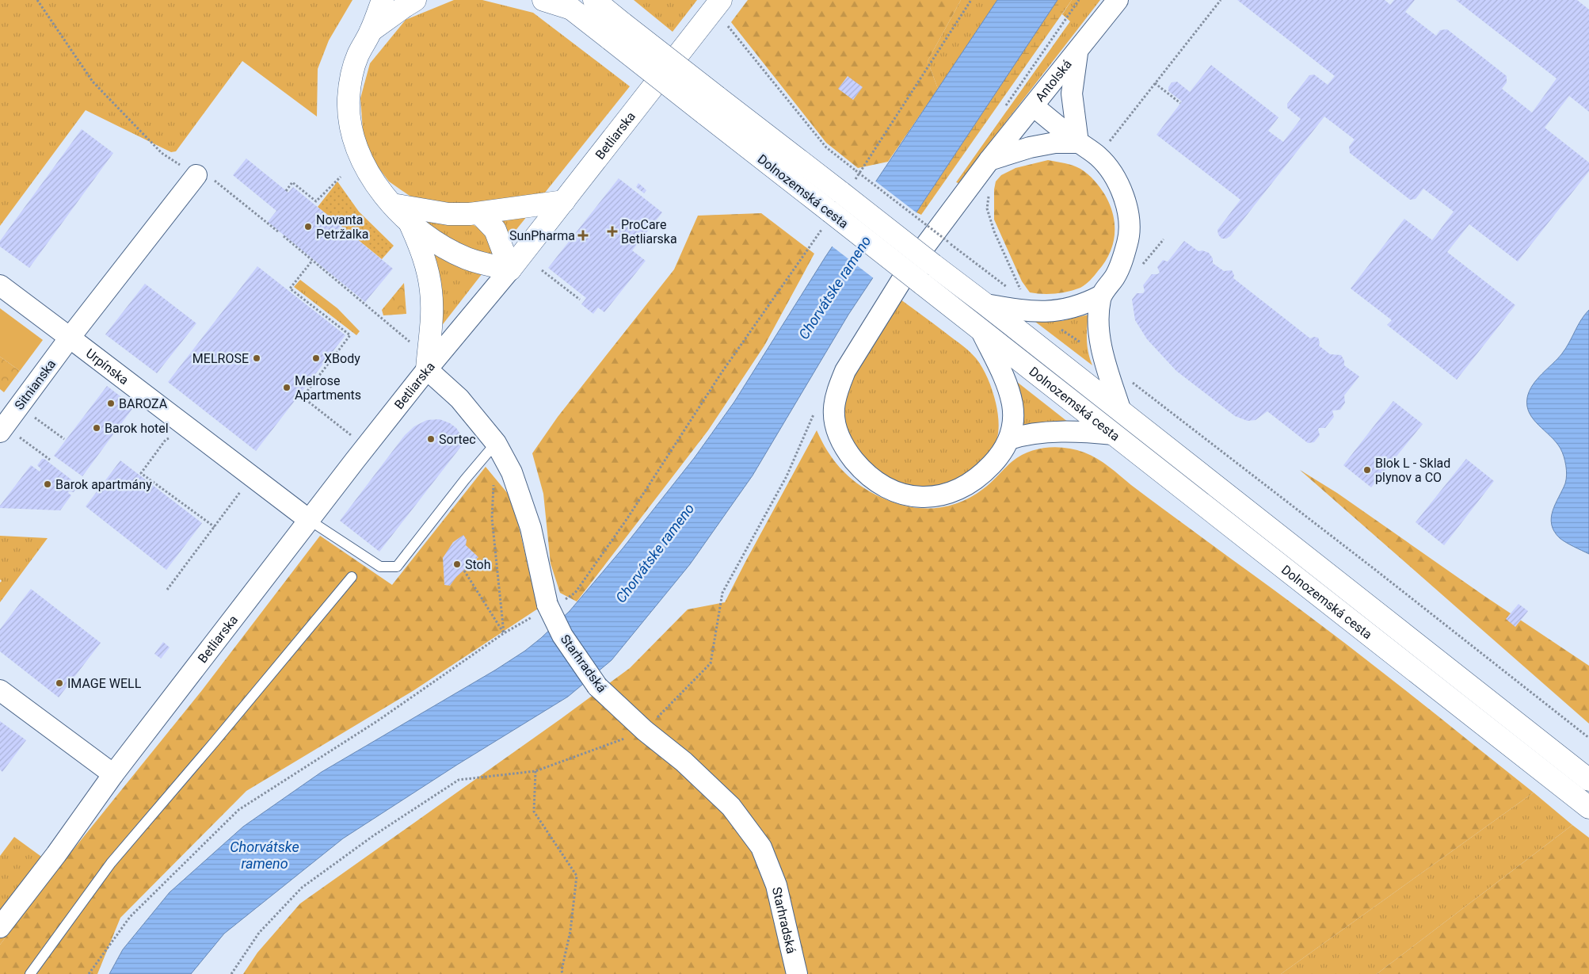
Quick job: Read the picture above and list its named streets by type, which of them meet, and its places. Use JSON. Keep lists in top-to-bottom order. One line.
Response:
{"streets":{"main road":["Betliarska","Dolnozemská cesta"],"street":["Antolská","Urpínska","Sitnianska","Starhradská"]},"crossings":[["Betliarska","Urpínska"],["Betliarska","Starhradská"],["Urpínska","Sitnianska"]],"water":["Chorvátske rameno"],"places":{"other":["Novanta Petržalka","MELROSE","XBody","Melrose Apartments","BAROZA","Barok hotel","Sortec","Blok L - Sklad plynov a CO","Barok apartmány","Stoh","IMAGE WELL"],"health":["ProCare Betliarska","SunPharma"]}}
